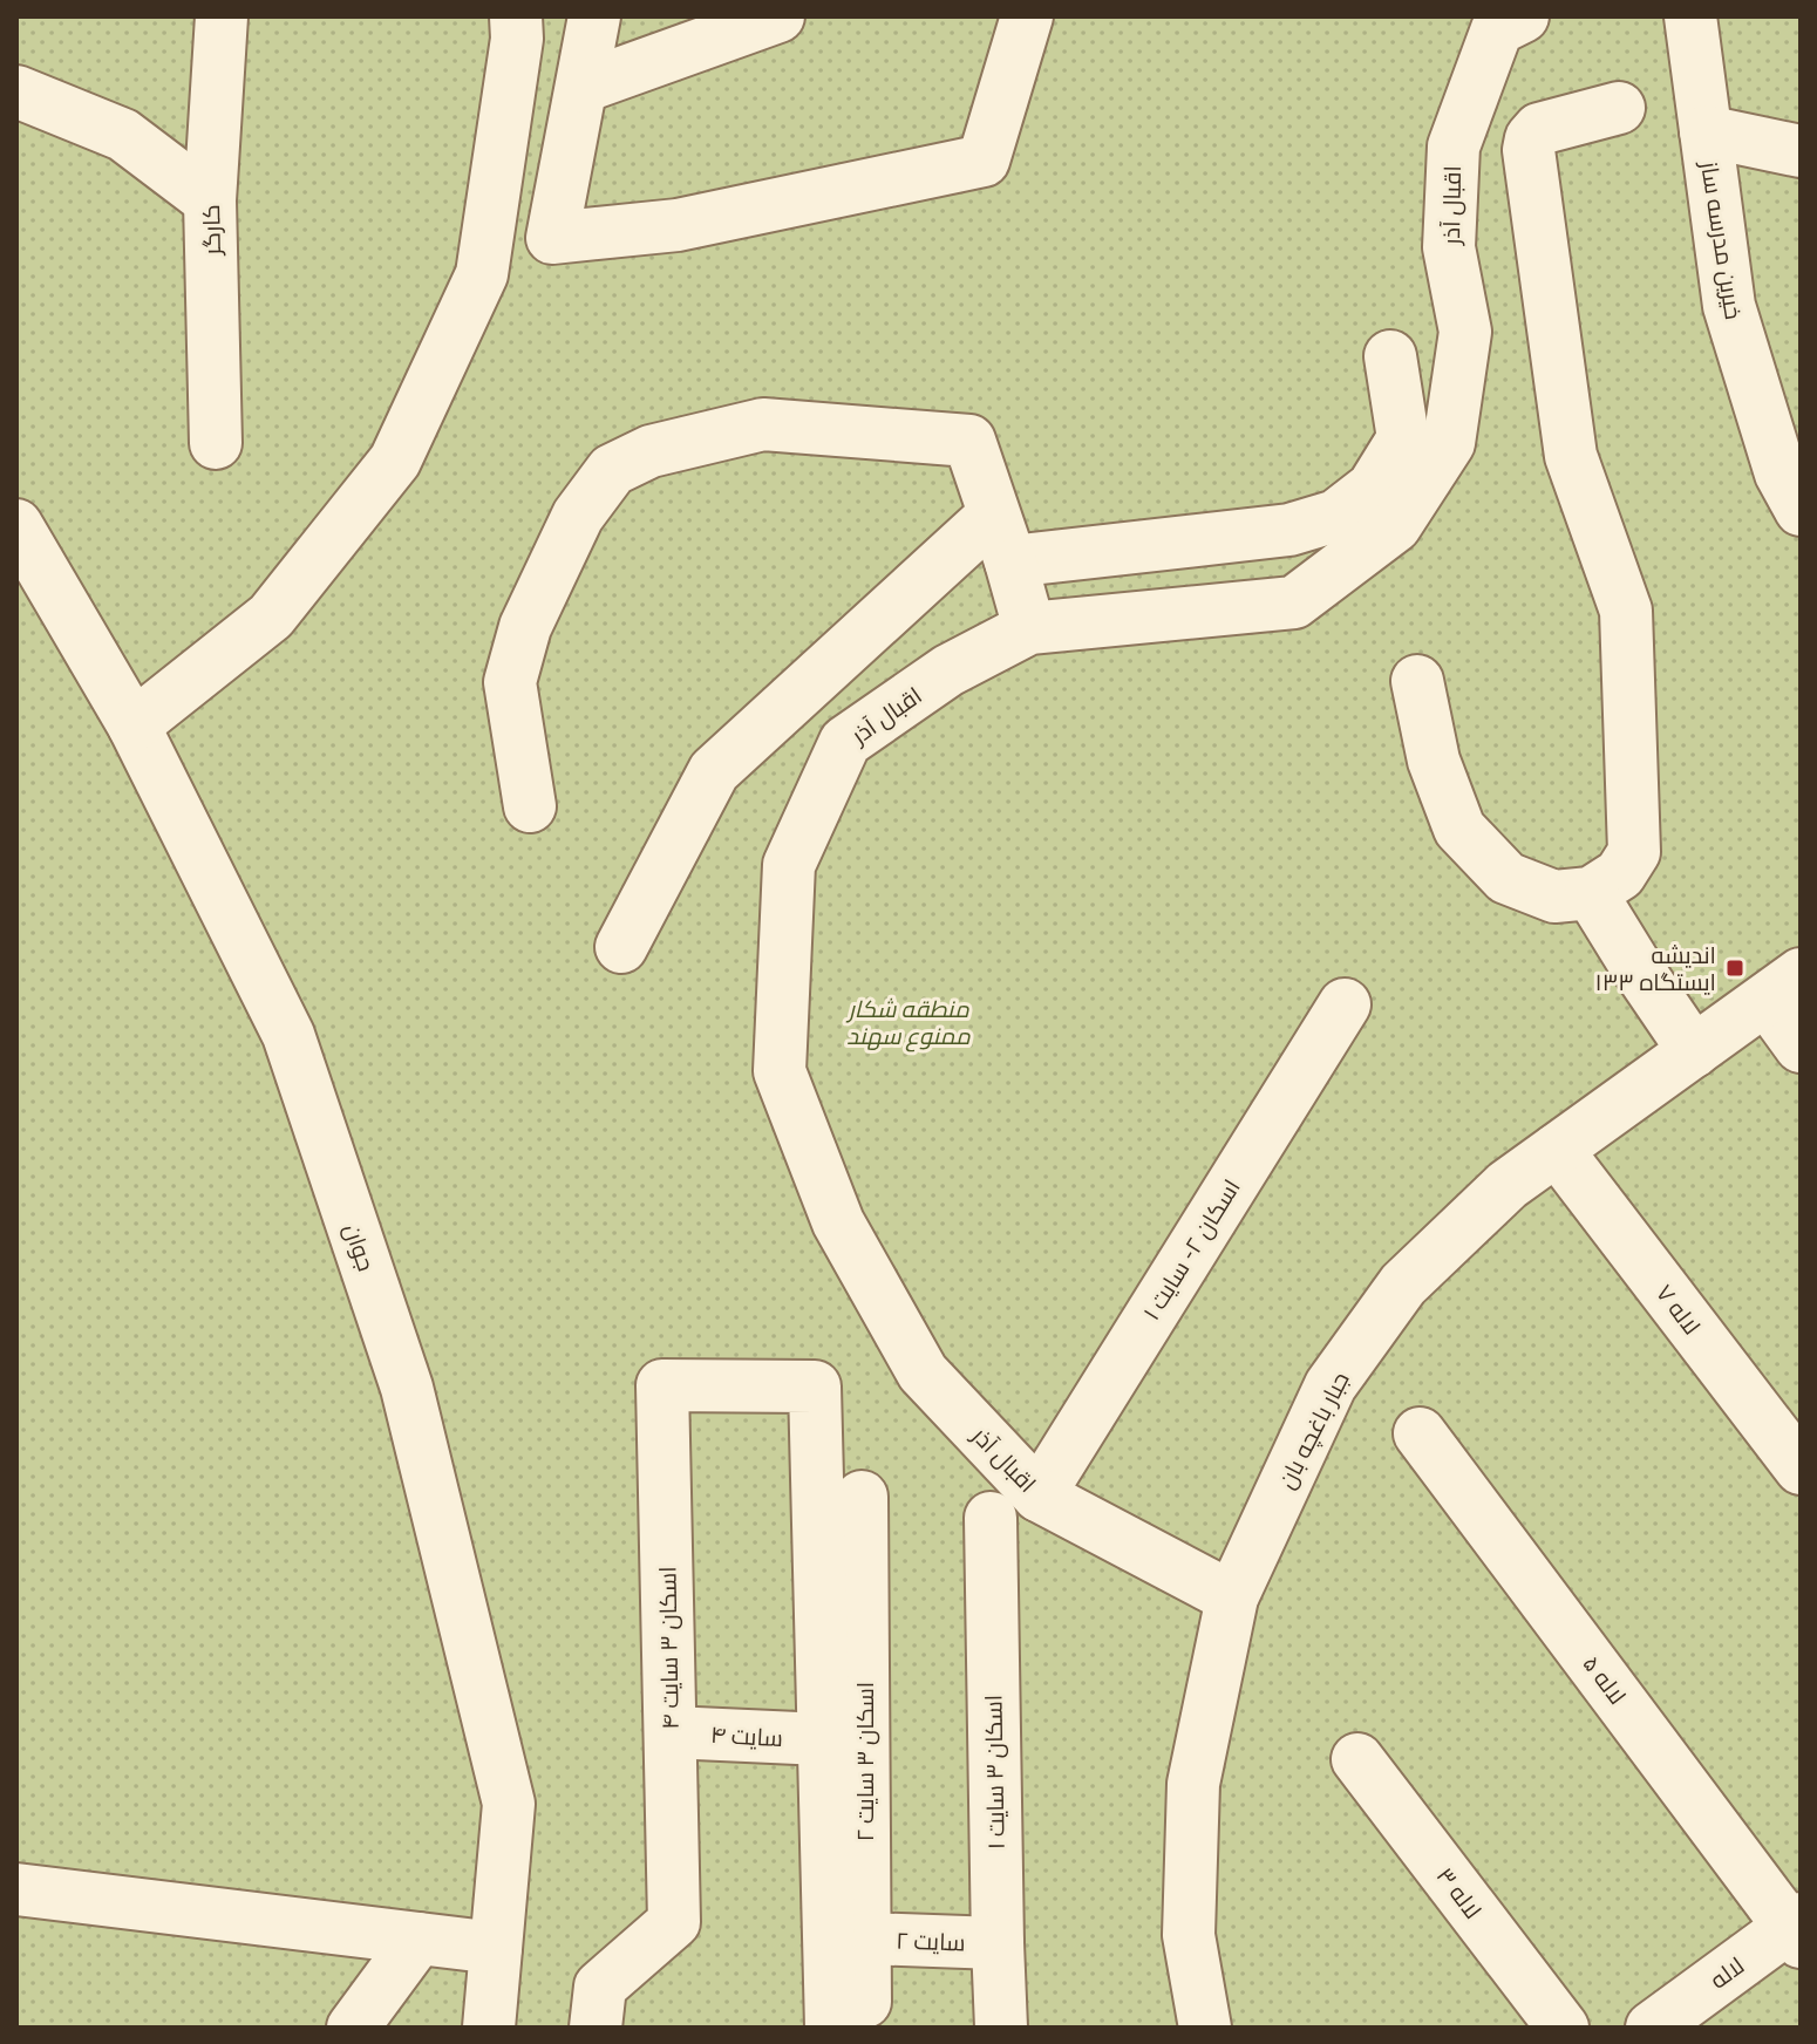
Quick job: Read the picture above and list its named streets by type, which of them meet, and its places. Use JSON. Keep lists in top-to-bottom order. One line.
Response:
{"streets":{"street":["اقبال آذر","کارگر","خیرین مدرسه ساز","جوان","اسکان ۲- سایت ۱","لاله ۷","جبار باغچه بان","اسکان ۳ سایت ۴","لاله ۵","سایت ۴","اسکان ۳ سایت ۲","اسکان ۳ سایت ۱","لاله ۳","سایت ۲","لاله"]},"crossings":[["اقبال آذر","اسکان ۲- سایت ۱"],["اقبال آذر","جبار باغچه بان"],["لاله ۷","جبار باغچه بان"],["اسکان ۳ سایت ۴","سایت ۴"],["لاله ۵","لاله"],["اسکان ۳ سایت ۲","سایت ۲"],["اسکان ۳ سایت ۱","سایت ۲"]],"parks":["منطقه شکار ممنوع سهند"],"places":{"transit":["اندیشه ایستگاه ۱۳۳"]}}
